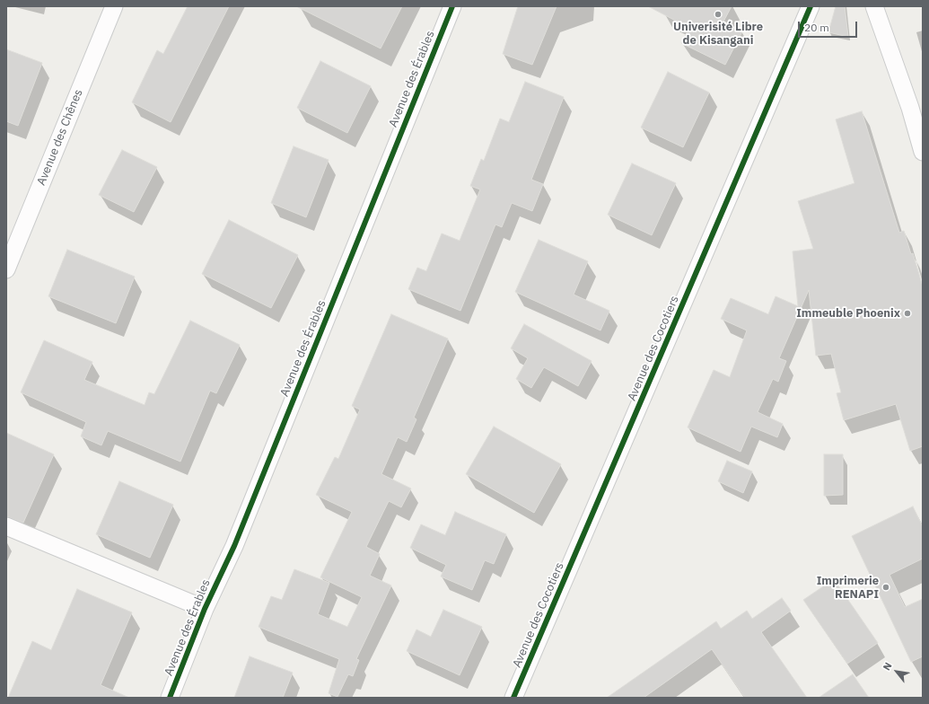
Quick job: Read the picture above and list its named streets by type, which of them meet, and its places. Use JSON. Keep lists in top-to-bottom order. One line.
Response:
{"streets":{"street":["Avenue des Érables","Avenue des Chênes","Avenue des Cocotiers"]},"places":["Univerisité Libre de Kisangani","Immeuble Phoenix","Imprimerie RENAPI"],"scale_bar":"20 m","north":"top left"}
